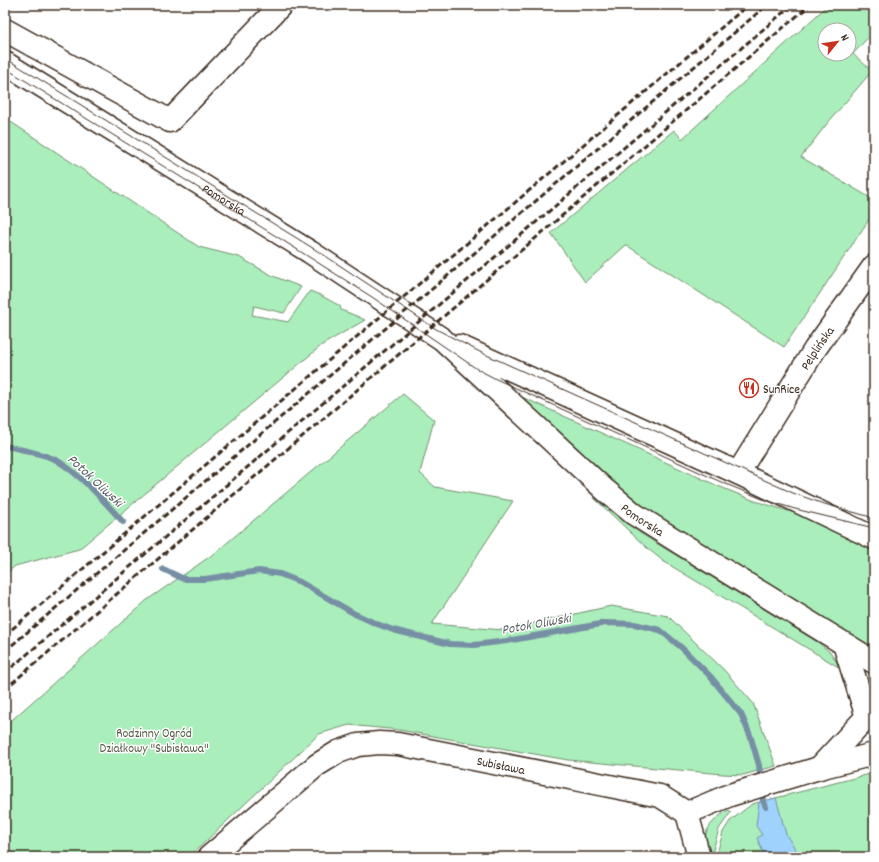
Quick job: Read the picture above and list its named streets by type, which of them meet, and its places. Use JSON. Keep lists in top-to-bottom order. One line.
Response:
{"streets":{"main road":["Pomorska","Pelplińska","Subisława"]},"crossings":[["Pomorska","Pelplińska"]],"water":["Potok Oliwski"],"parks":["Rodzinny Ogród Działkowy \"Subisława\""],"places":{"restaurant":["SunRice"]},"north":"top right"}
